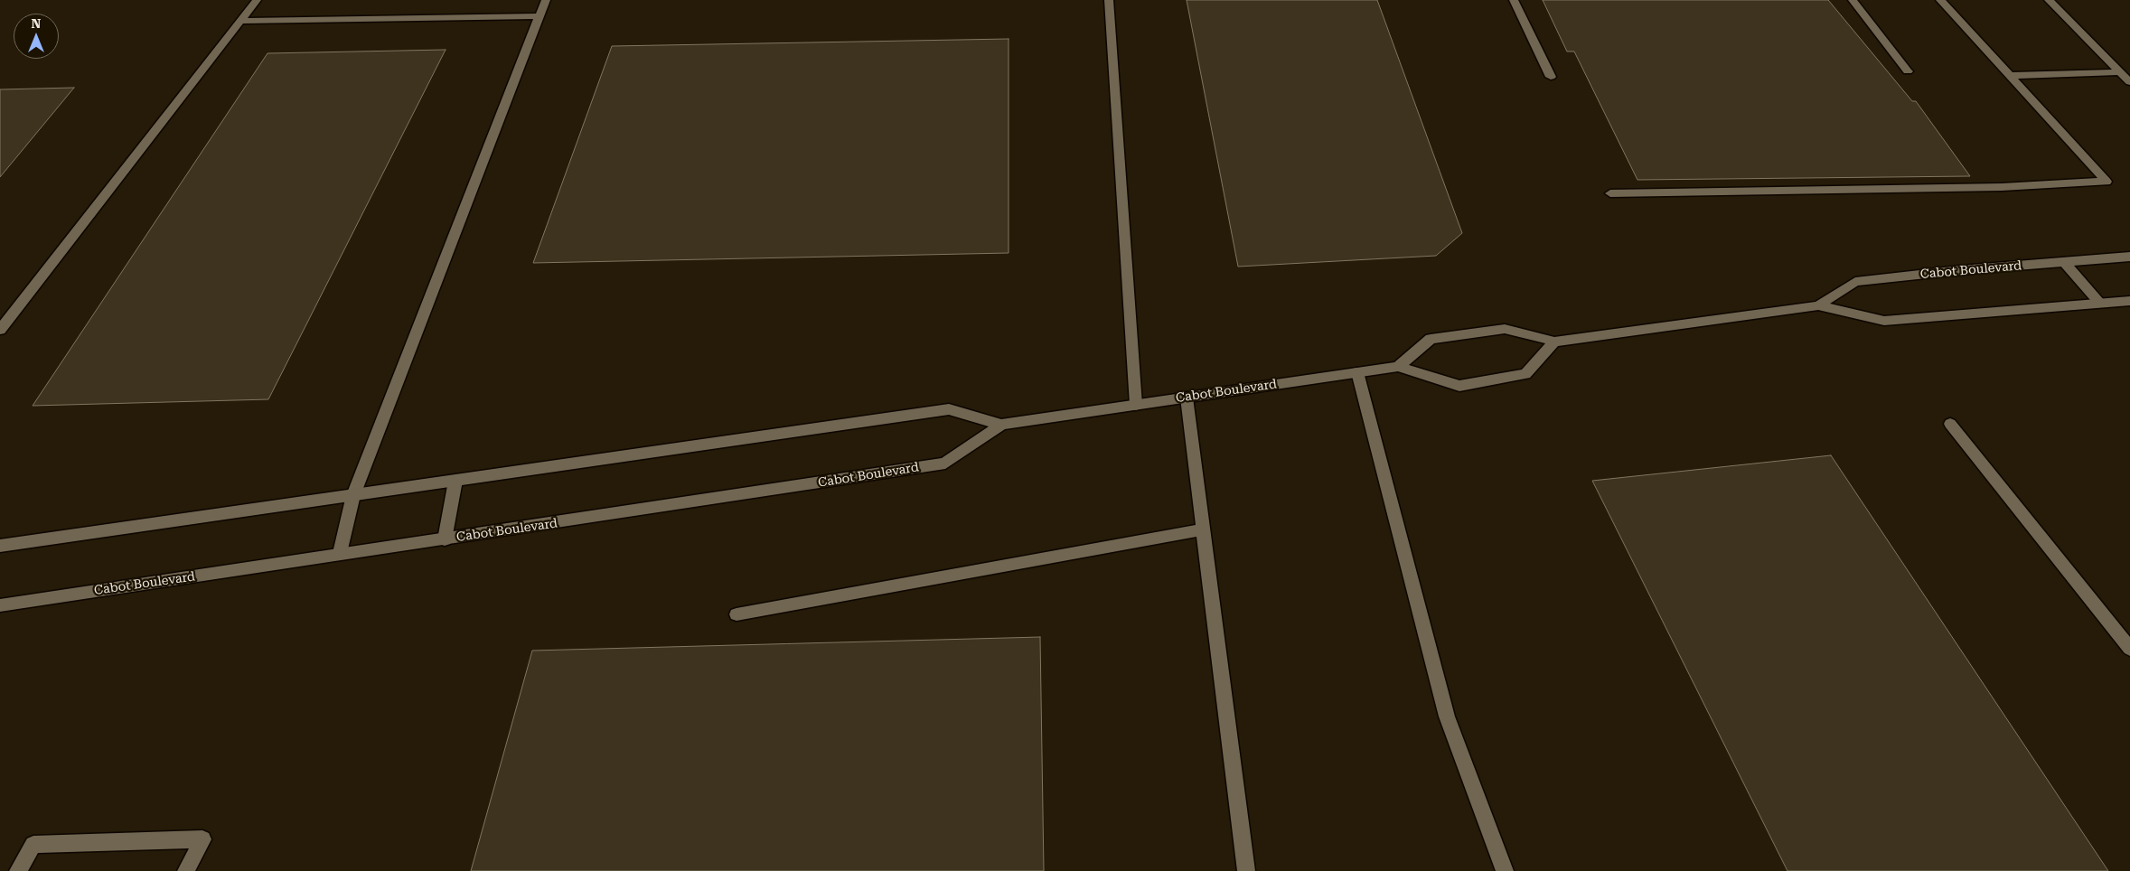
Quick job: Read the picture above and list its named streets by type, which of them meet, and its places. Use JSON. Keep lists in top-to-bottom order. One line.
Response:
{"streets":{"street":["Cabot Boulevard"]},"north":"top"}
